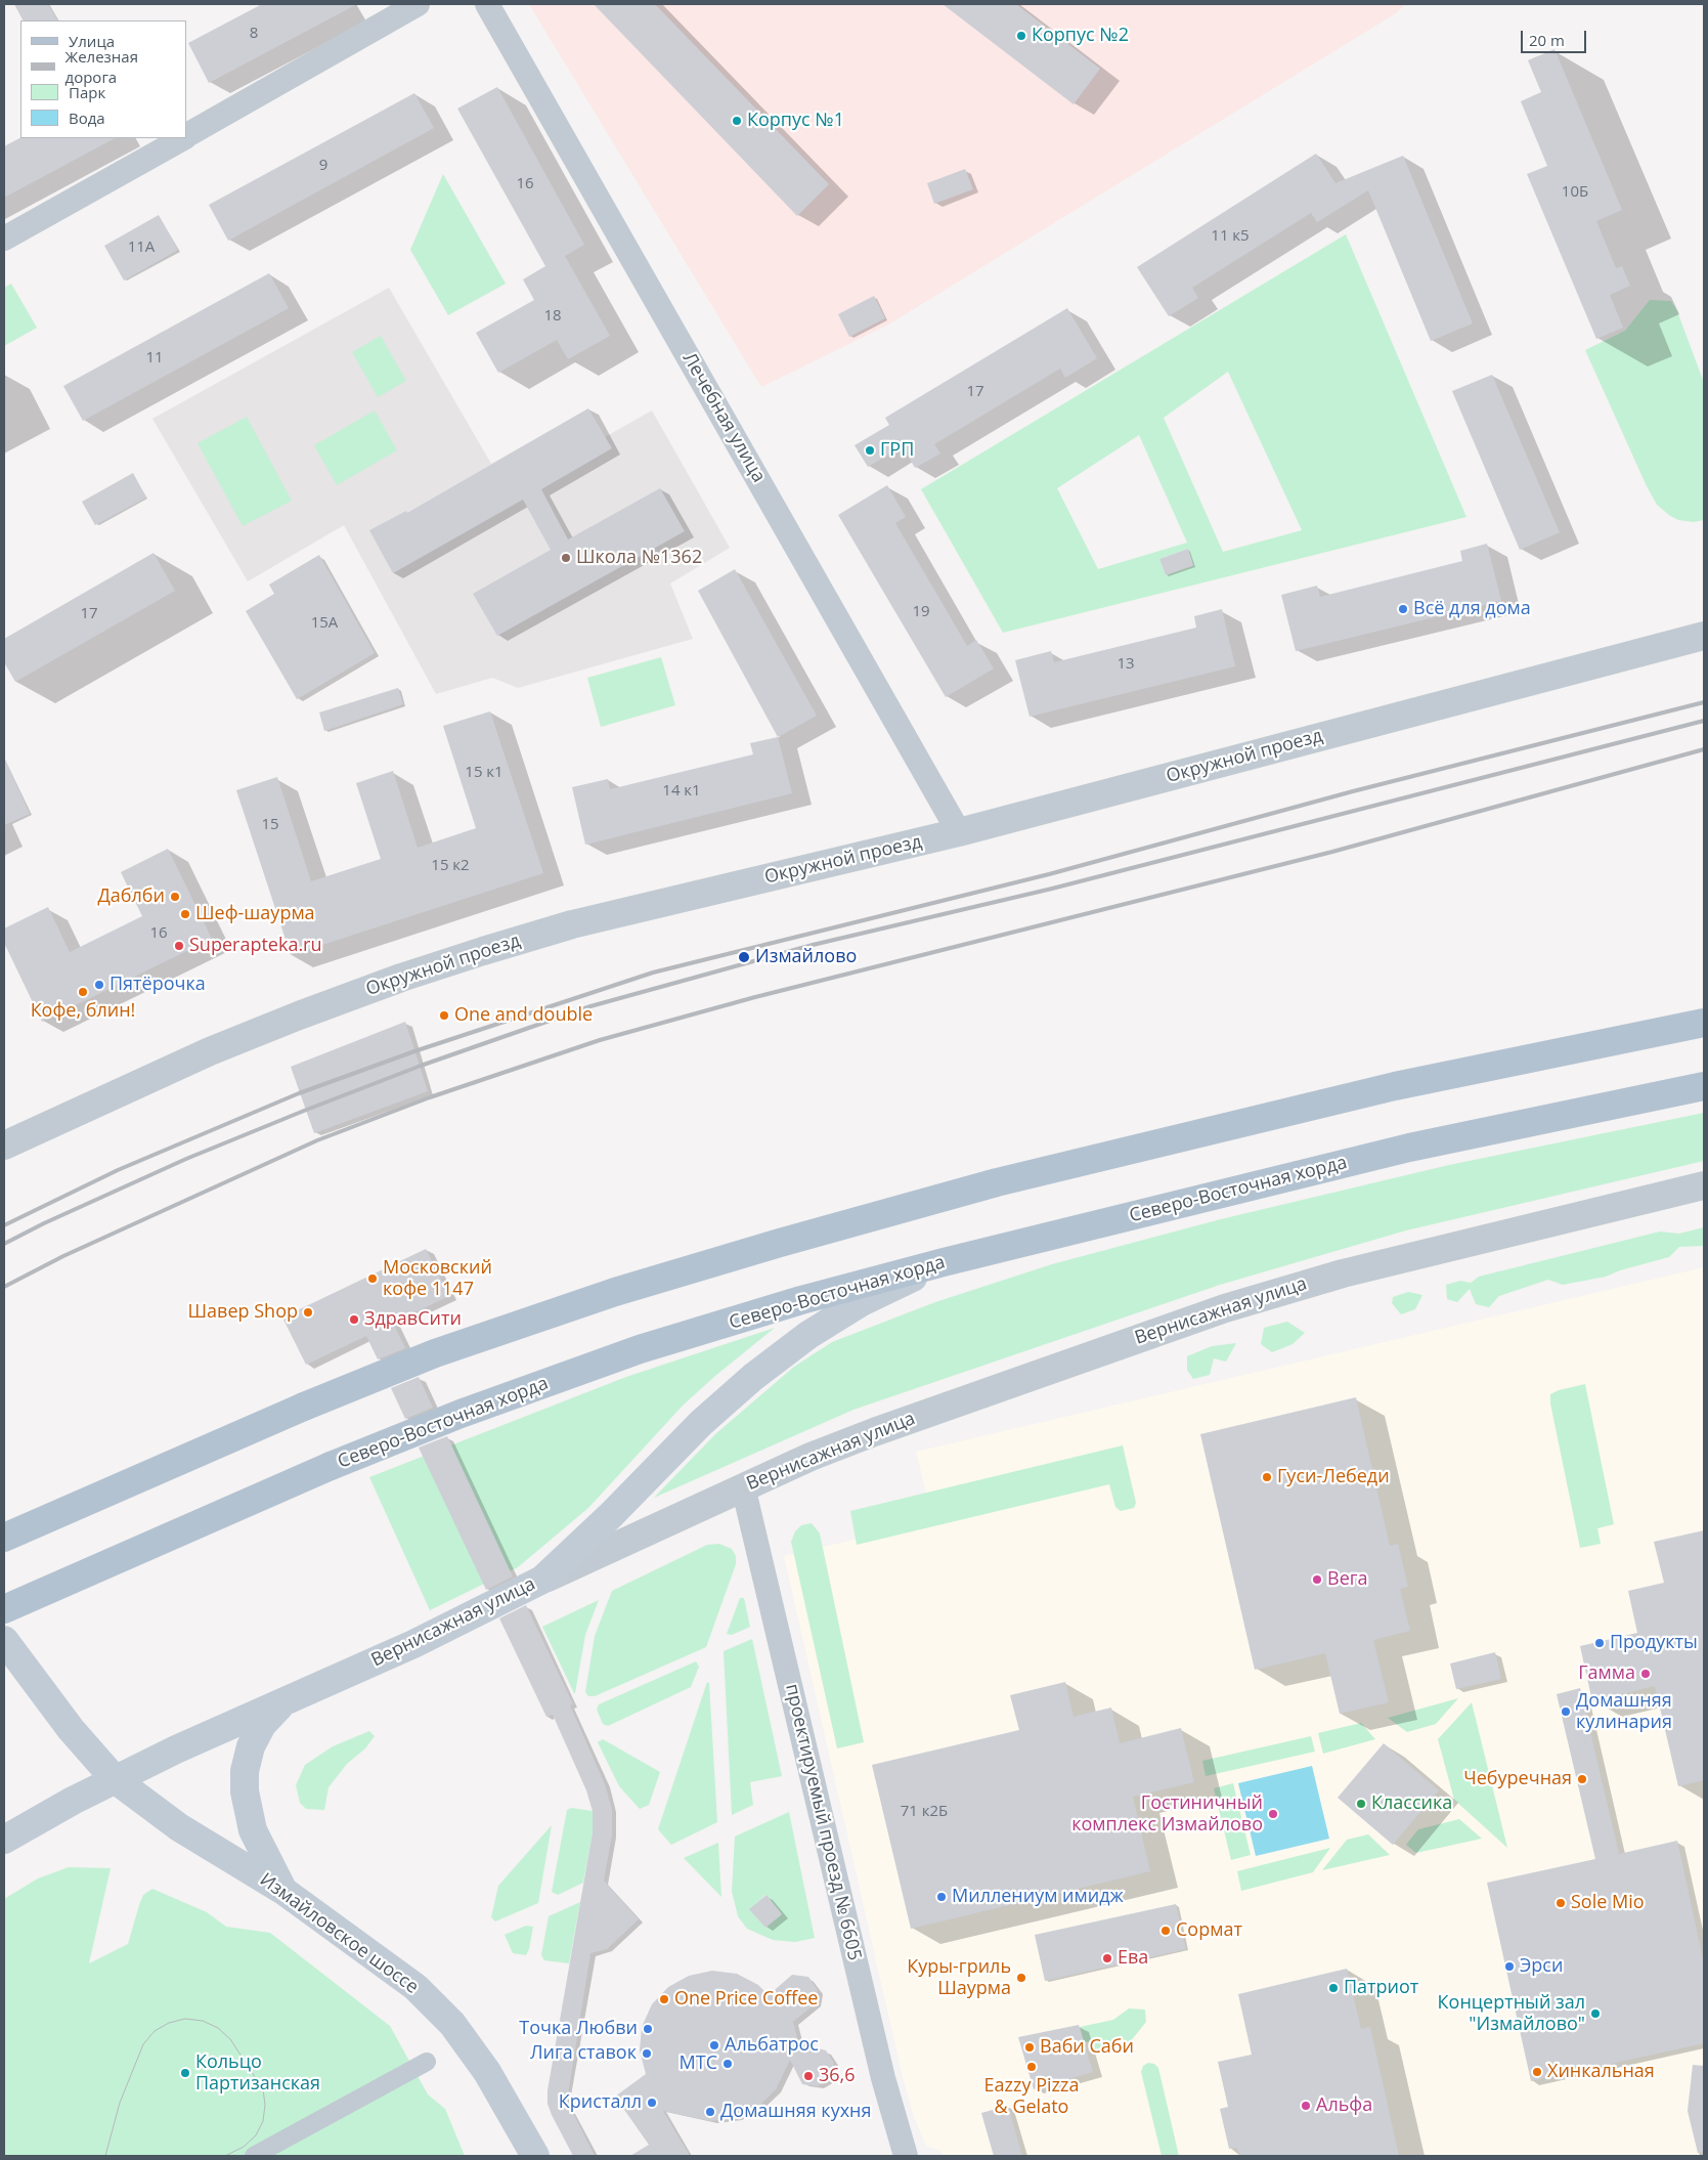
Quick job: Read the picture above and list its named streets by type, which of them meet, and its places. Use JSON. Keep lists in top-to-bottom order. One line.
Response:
{"streets":{"main road":["Северо-Восточная хорда","Вернисажная улица","Измайловское шоссе"],"street":["Лечебная улица","Окружной проезд","проектируемый проезд № 6605"]},"crossings":[["Лечебная улица","Окружной проезд"],["Вернисажная улица","проектируемый проезд № 6605"],["Вернисажная улица","Измайловское шоссе"]],"places":["Корпус №2","Корпус №1","ГРП","Школа №1362","Всё для дома","Даблби","Шеф-шаурма","Superapteka.ru","Измайлово","Пятёрочка","Кофе, блин!","One and double","Московский кофе 1147","Шавер Shop","ЗдравСити","Гуси-Лебеди","Вега","Продукты","Гамма","Домашняя кулинария","Чебуречная","Классика","Гостиничный комплекс Измайлово","Миллениум имидж","Sole Mio","Сормат","Ева","Эрси","Куры-гриль Шаурма","Патриот","One Price Coffee","Концертный зал \"Измайлово\"","Точка Любви","Альбатрос","Ваби Саби","Лига ставок","МТС","Eazzy Pizza & Gelato","Хинкальная","Кольцо Партизанская","36,6","Кристалл","Альфа","Домашняя кухня"],"house_numbers":["8","9","16","10Б","11 к5","11А","18","11","17","19","17","15А","13","15 к1","14 к1","15","15 к2","16","71 к2Б"],"legend":["Улица","Железная дорога","Парк","Вода"],"scale_bar":"20 m"}
